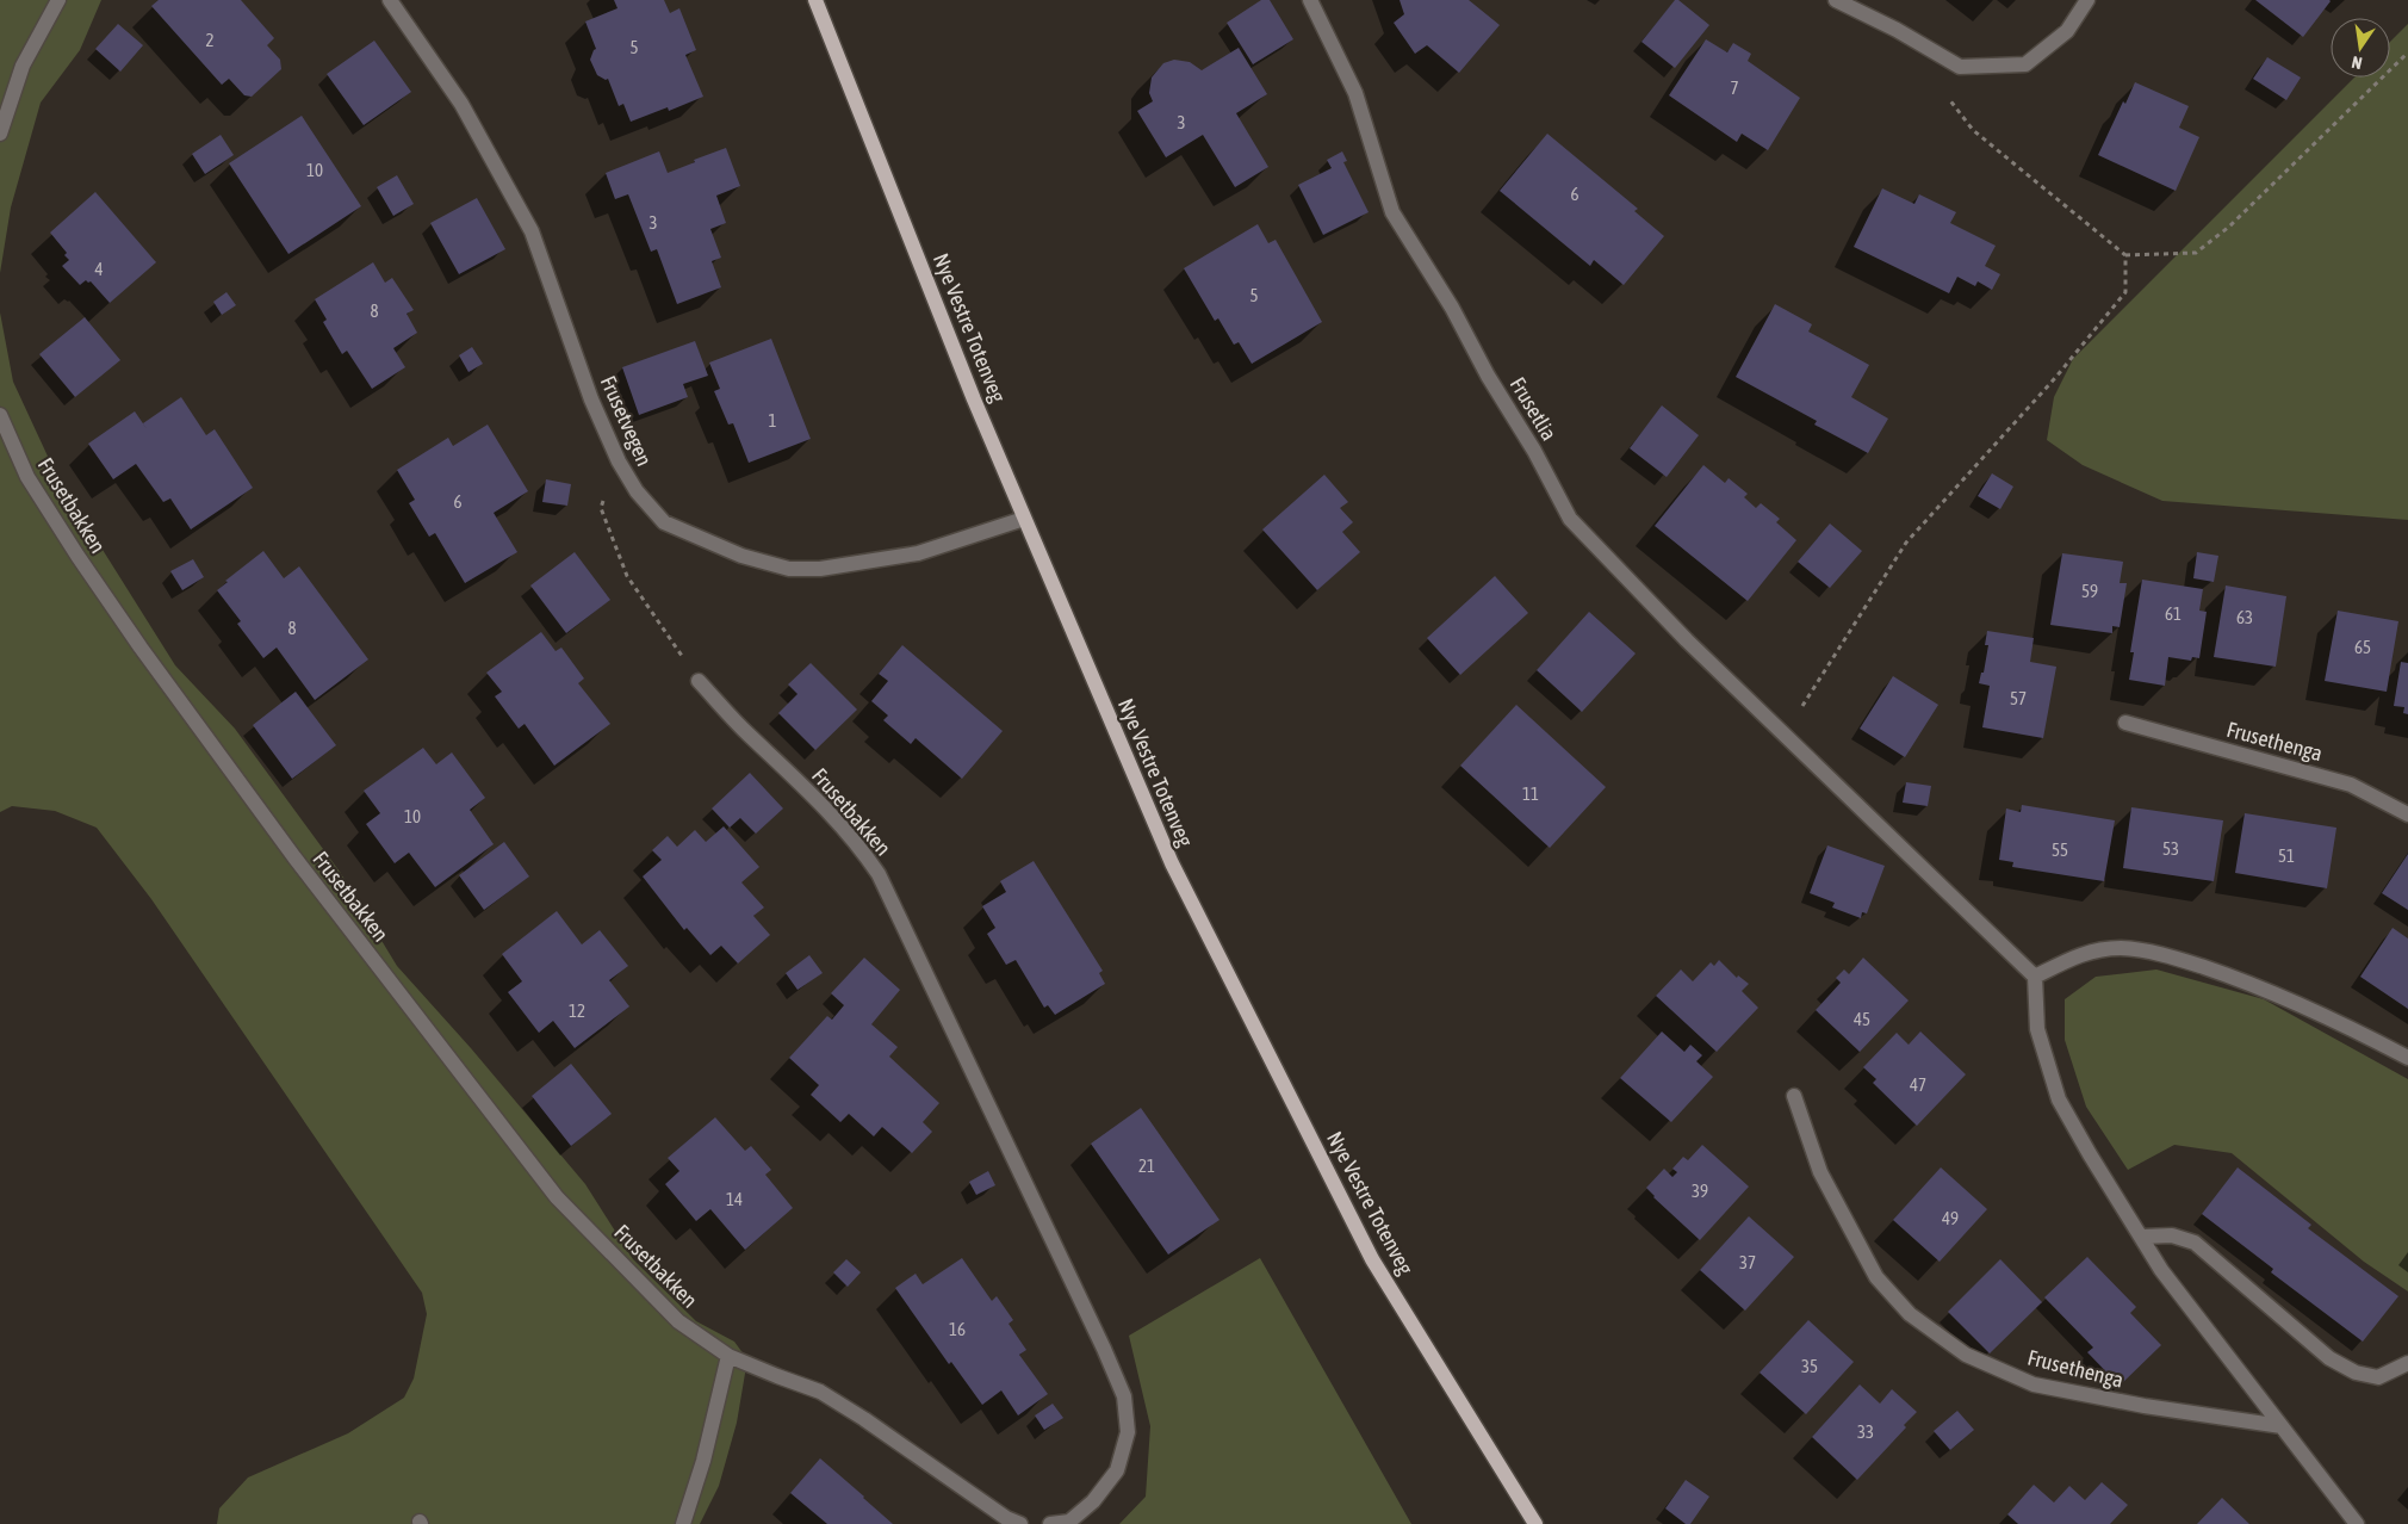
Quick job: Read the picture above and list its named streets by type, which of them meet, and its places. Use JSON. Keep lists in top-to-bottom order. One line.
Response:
{"streets":{"main road":["Nye Vestre Totenveg"],"street":["Frusetlia","Frusetvegen","Frusetbakken","Frusethenga"]},"crossings":[["Nye Vestre Totenveg","Frusetvegen"]],"house_numbers":["2","5","7","3","10","6","3","4","5","8","1","6","59","61","63","8","65","57","11","10","53","55","51","12","45","47","21","39","14","49","37","16","35","33"],"north":"bottom"}
